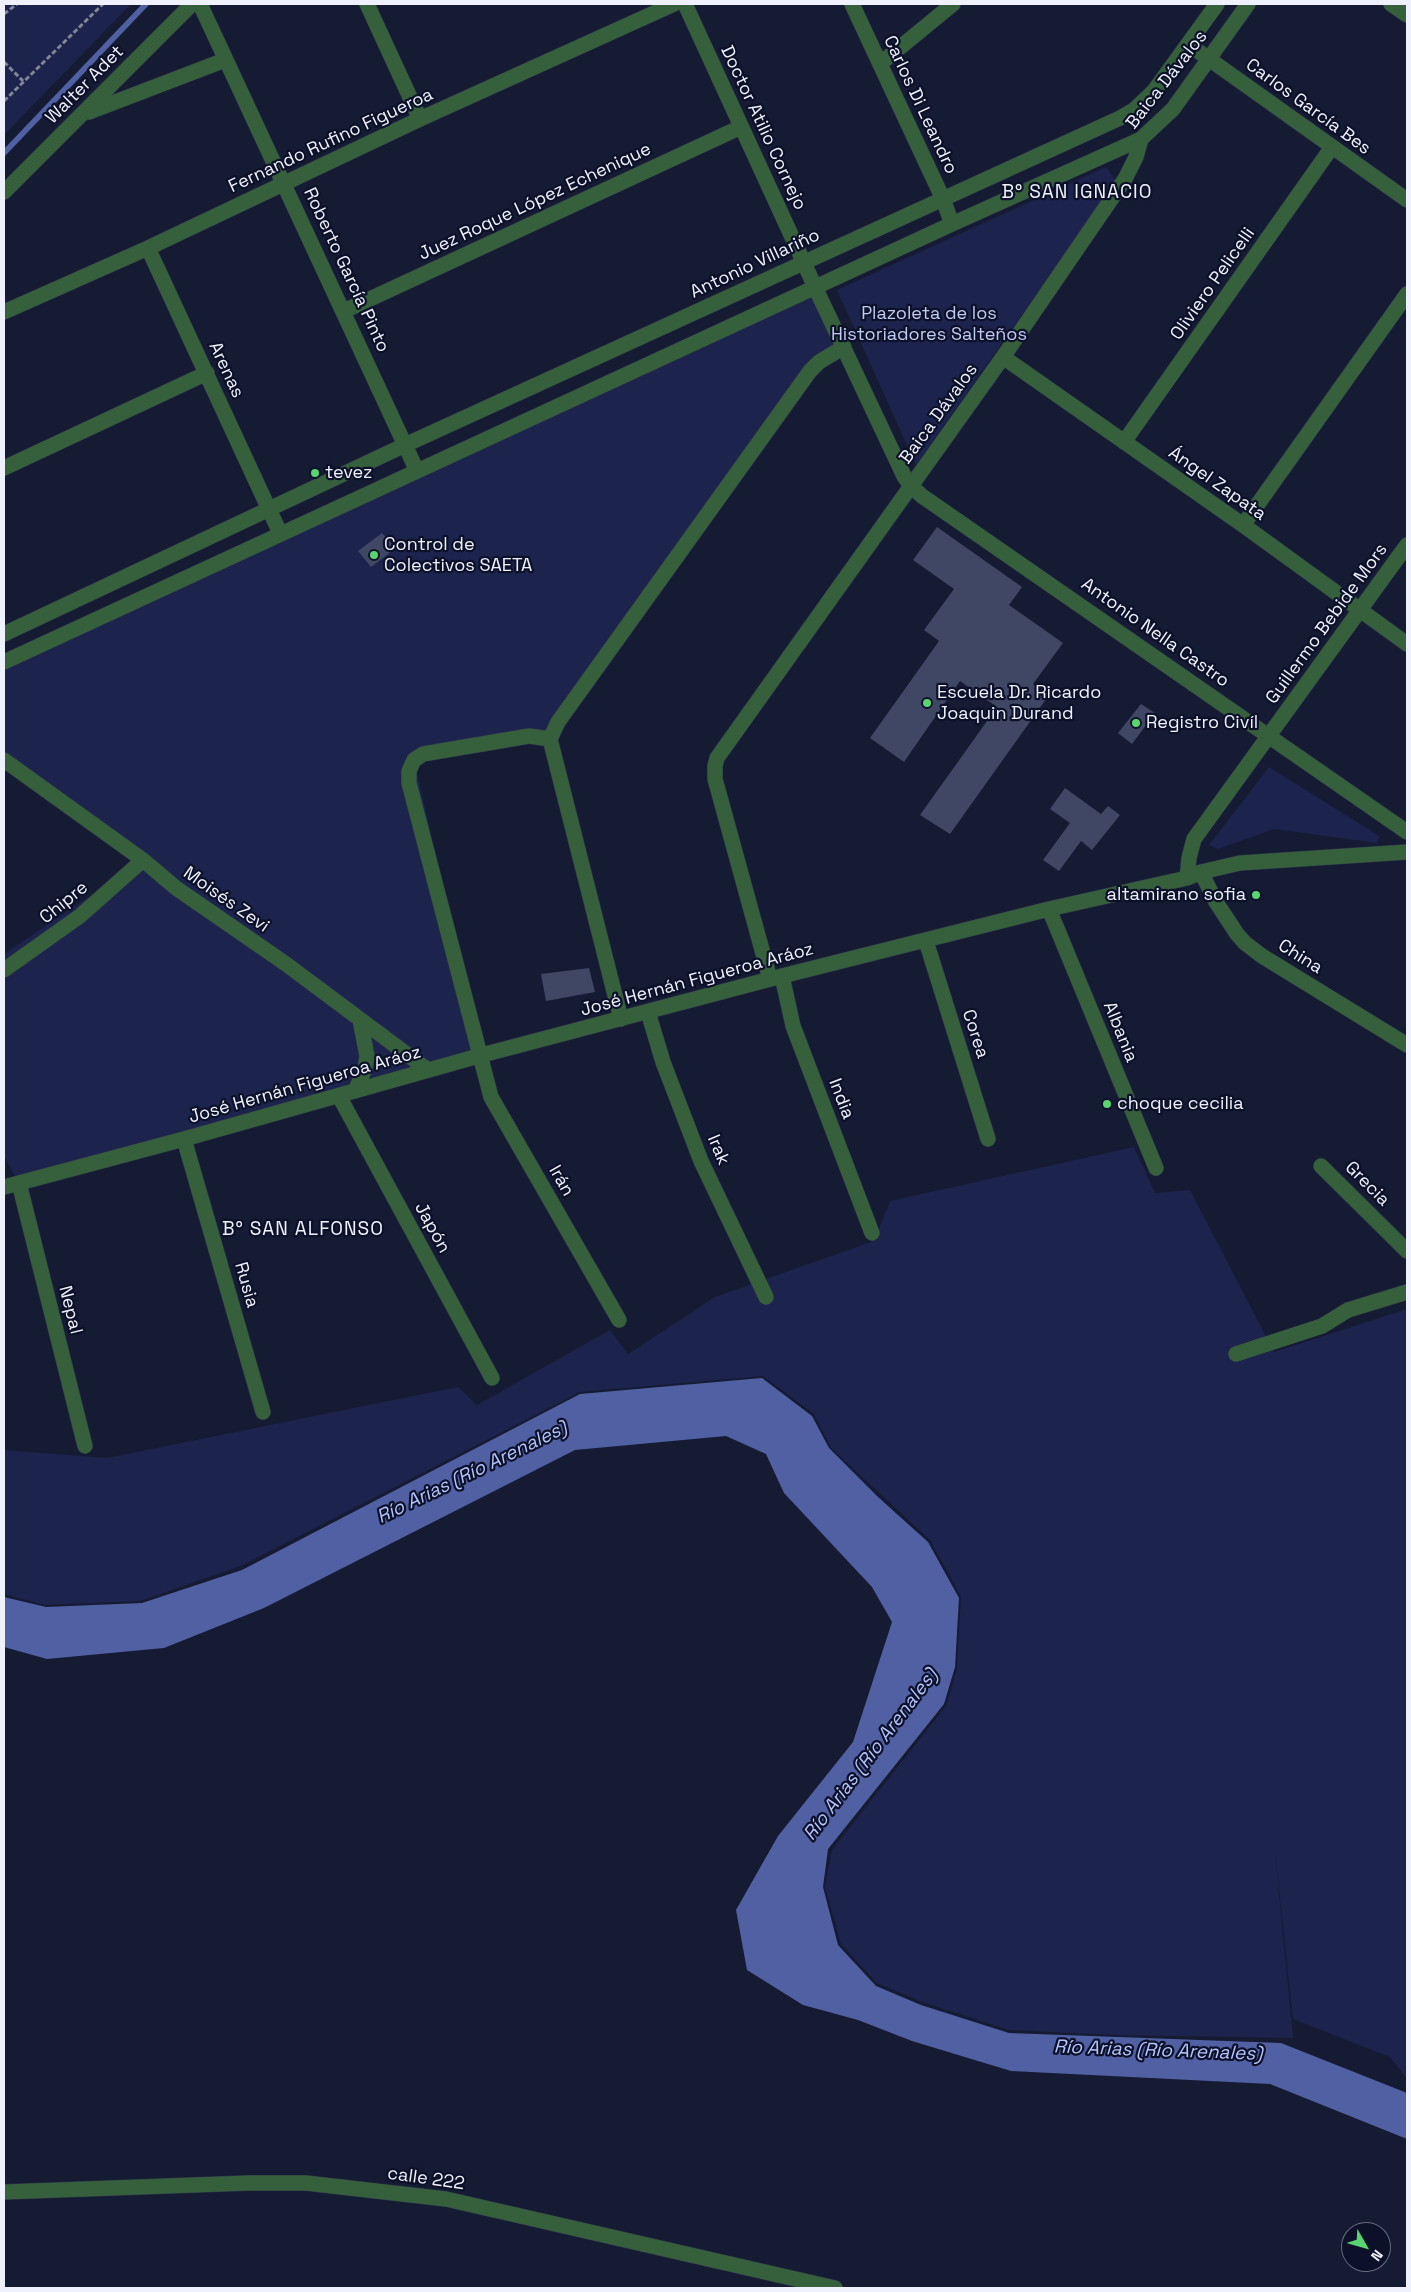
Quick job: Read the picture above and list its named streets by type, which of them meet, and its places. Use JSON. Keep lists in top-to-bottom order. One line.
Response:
{"streets":{"street":["Baica Dávalos","Walter Adet","Carlos Di Leandro","Carlos García Bes","Doctor Atilio Cornejo","Fernando Rufino Figueroa","Juez Roque López Echenique","Antonio Villariño","Roberto García Pinto","Oliviero Pelicelli","Arenas","Ángel Zapata","Guillermo Bebide Mors","Antonio Nella Castro","Moisés Zevi","Chipre","China","José Hernán Figueroa Aráoz","Albania","Corea","India","Irak","Irán","Grecia","Japón","Rusia","Nepal","calle 222"]},"crossings":[["Baica Dávalos","Carlos García Bes"],["Baica Dávalos","Doctor Atilio Cornejo"],["Baica Dávalos","Ángel Zapata"],["Baica Dávalos","Antonio Nella Castro"],["Baica Dávalos","India"],["Carlos Di Leandro","Antonio Villariño"],["Carlos García Bes","Antonio Villariño"],["Carlos García Bes","Oliviero Pelicelli"],["Doctor Atilio Cornejo","Juez Roque López Echenique"],["Doctor Atilio Cornejo","Antonio Villariño"],["Doctor Atilio Cornejo","Antonio Nella Castro"],["Fernando Rufino Figueroa","Roberto García Pinto"],["Fernando Rufino Figueroa","Arenas"],["Juez Roque López Echenique","Roberto García Pinto"],["Antonio Villariño","Roberto García Pinto"],["Antonio Villariño","Arenas"],["Oliviero Pelicelli","Ángel Zapata"],["Ángel Zapata","Guillermo Bebide Mors"],["Guillermo Bebide Mors","Antonio Nella Castro"],["Guillermo Bebide Mors","José Hernán Figueroa Aráoz"],["Antonio Nella Castro","José Hernán Figueroa Aráoz"],["Moisés Zevi","Chipre"],["Moisés Zevi","José Hernán Figueroa Aráoz"],["China","José Hernán Figueroa Aráoz"],["José Hernán Figueroa Aráoz","Albania"],["José Hernán Figueroa Aráoz","Corea"],["José Hernán Figueroa Aráoz","India"],["José Hernán Figueroa Aráoz","Irak"],["José Hernán Figueroa Aráoz","Irán"],["José Hernán Figueroa Aráoz","Japón"],["José Hernán Figueroa Aráoz","Rusia"],["José Hernán Figueroa Aráoz","Nepal"]],"districts":["B° SAN IGNACIO","B° SAN ALFONSO"],"water":["Río Arias (Río Arenales)"],"parks":["Plazoleta de los Historiadores Salteños"],"places":["tevez","Control de Colectivos SAETA","Escuela Dr. Ricardo Joaquin Durand","Registro Civíl","altamirano sofia","choque cecilia"],"north":"bottom right"}
